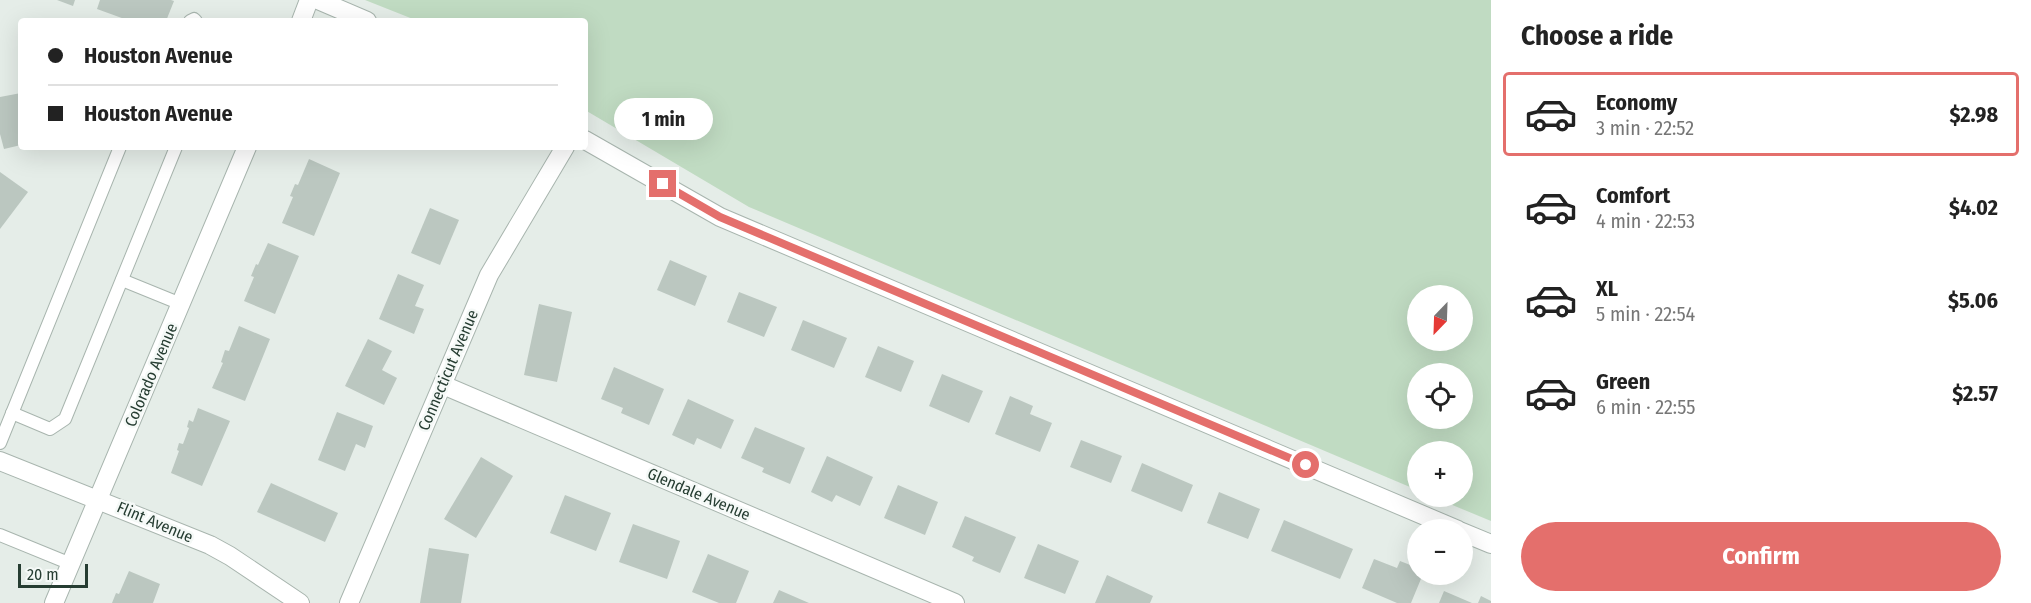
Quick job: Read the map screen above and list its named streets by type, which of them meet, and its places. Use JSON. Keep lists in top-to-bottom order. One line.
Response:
{"streets":{"street":["Connecticut Avenue","Colorado Avenue","Glendale Avenue","Flint Avenue"]},"crossings":[["Connecticut Avenue","Glendale Avenue"],["Colorado Avenue","Flint Avenue"]],"scale_bar":"20 m","north":"bottom left","page":{"heading":"Choose a ride","banner":["Houston Avenue","Houston Avenue"],"list":[{"name":"Economy","note":"3 min · 22:52","value":"$2.98"},{"name":"Comfort","note":"4 min · 22:53","value":"$4.02"},{"name":"XL","note":"5 min · 22:54","value":"$5.06"},{"name":"Green","note":"6 min · 22:55","value":"$2.57"}],"bubble":"1 min","map_buttons":["+","−"],"buttons":"Confirm","scale":"20 m"}}
